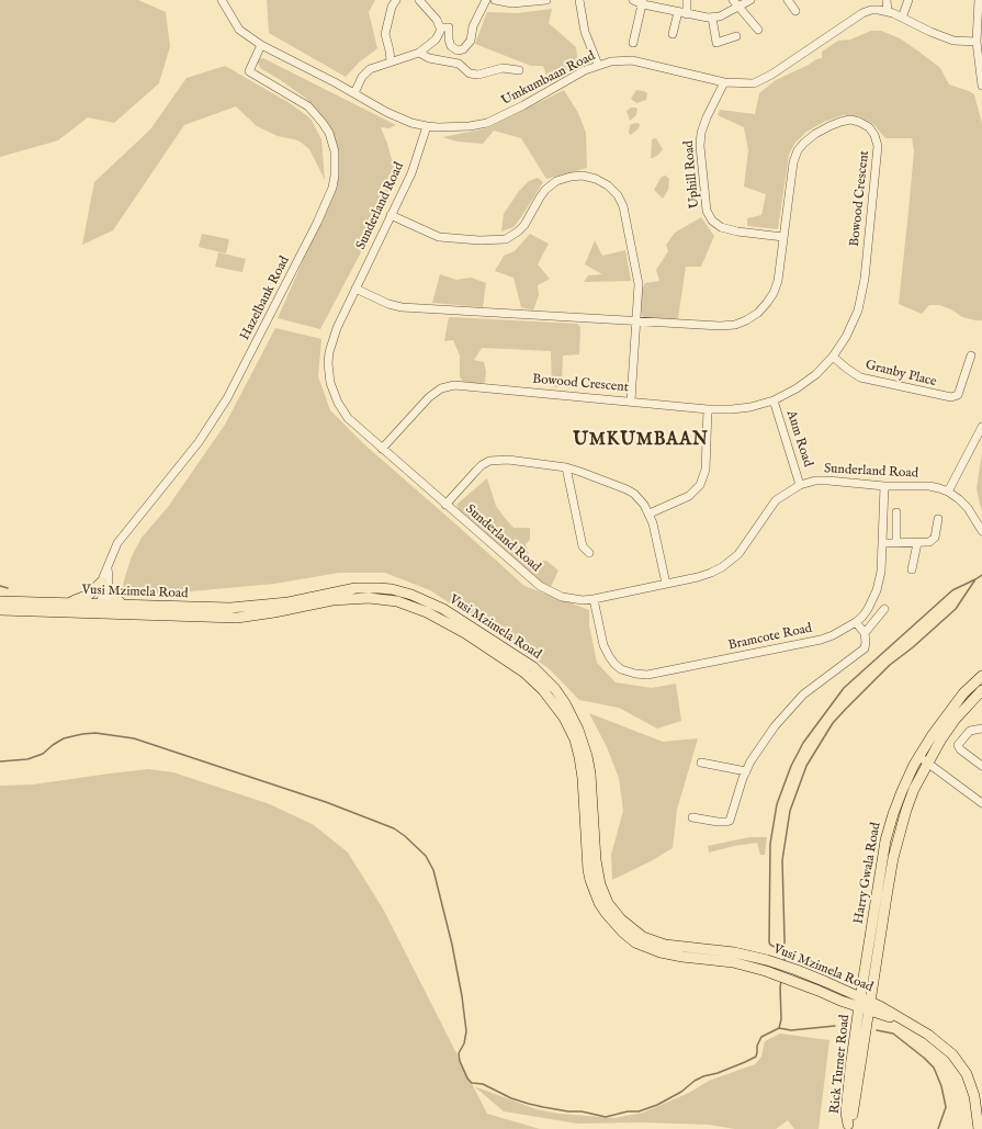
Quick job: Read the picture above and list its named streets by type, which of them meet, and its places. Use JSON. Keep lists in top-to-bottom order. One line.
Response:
{"streets":{"main road":["Vusi Mzimela Road","Harry Gwala Road","Rick Turner Road"],"street":["Umkumbaan Road","Uphill Road","Bowood Crescent","Sunderland Road","Hazelbank Road","Granby Place","Aum Road","Bramcote Road"]},"crossings":[["Umkumbaan Road","Uphill Road"],["Umkumbaan Road","Sunderland Road"],["Umkumbaan Road","Hazelbank Road"],["Uphill Road","Bowood Crescent"],["Bowood Crescent","Sunderland Road"],["Bowood Crescent","Granby Place"],["Bowood Crescent","Aum Road"],["Sunderland Road","Aum Road"],["Sunderland Road","Bramcote Road"],["Hazelbank Road","Vusi Mzimela Road"],["Vusi Mzimela Road","Harry Gwala Road"],["Vusi Mzimela Road","Rick Turner Road"],["Harry Gwala Road","Rick Turner Road"]],"districts":["UMKUMBAAN"]}
